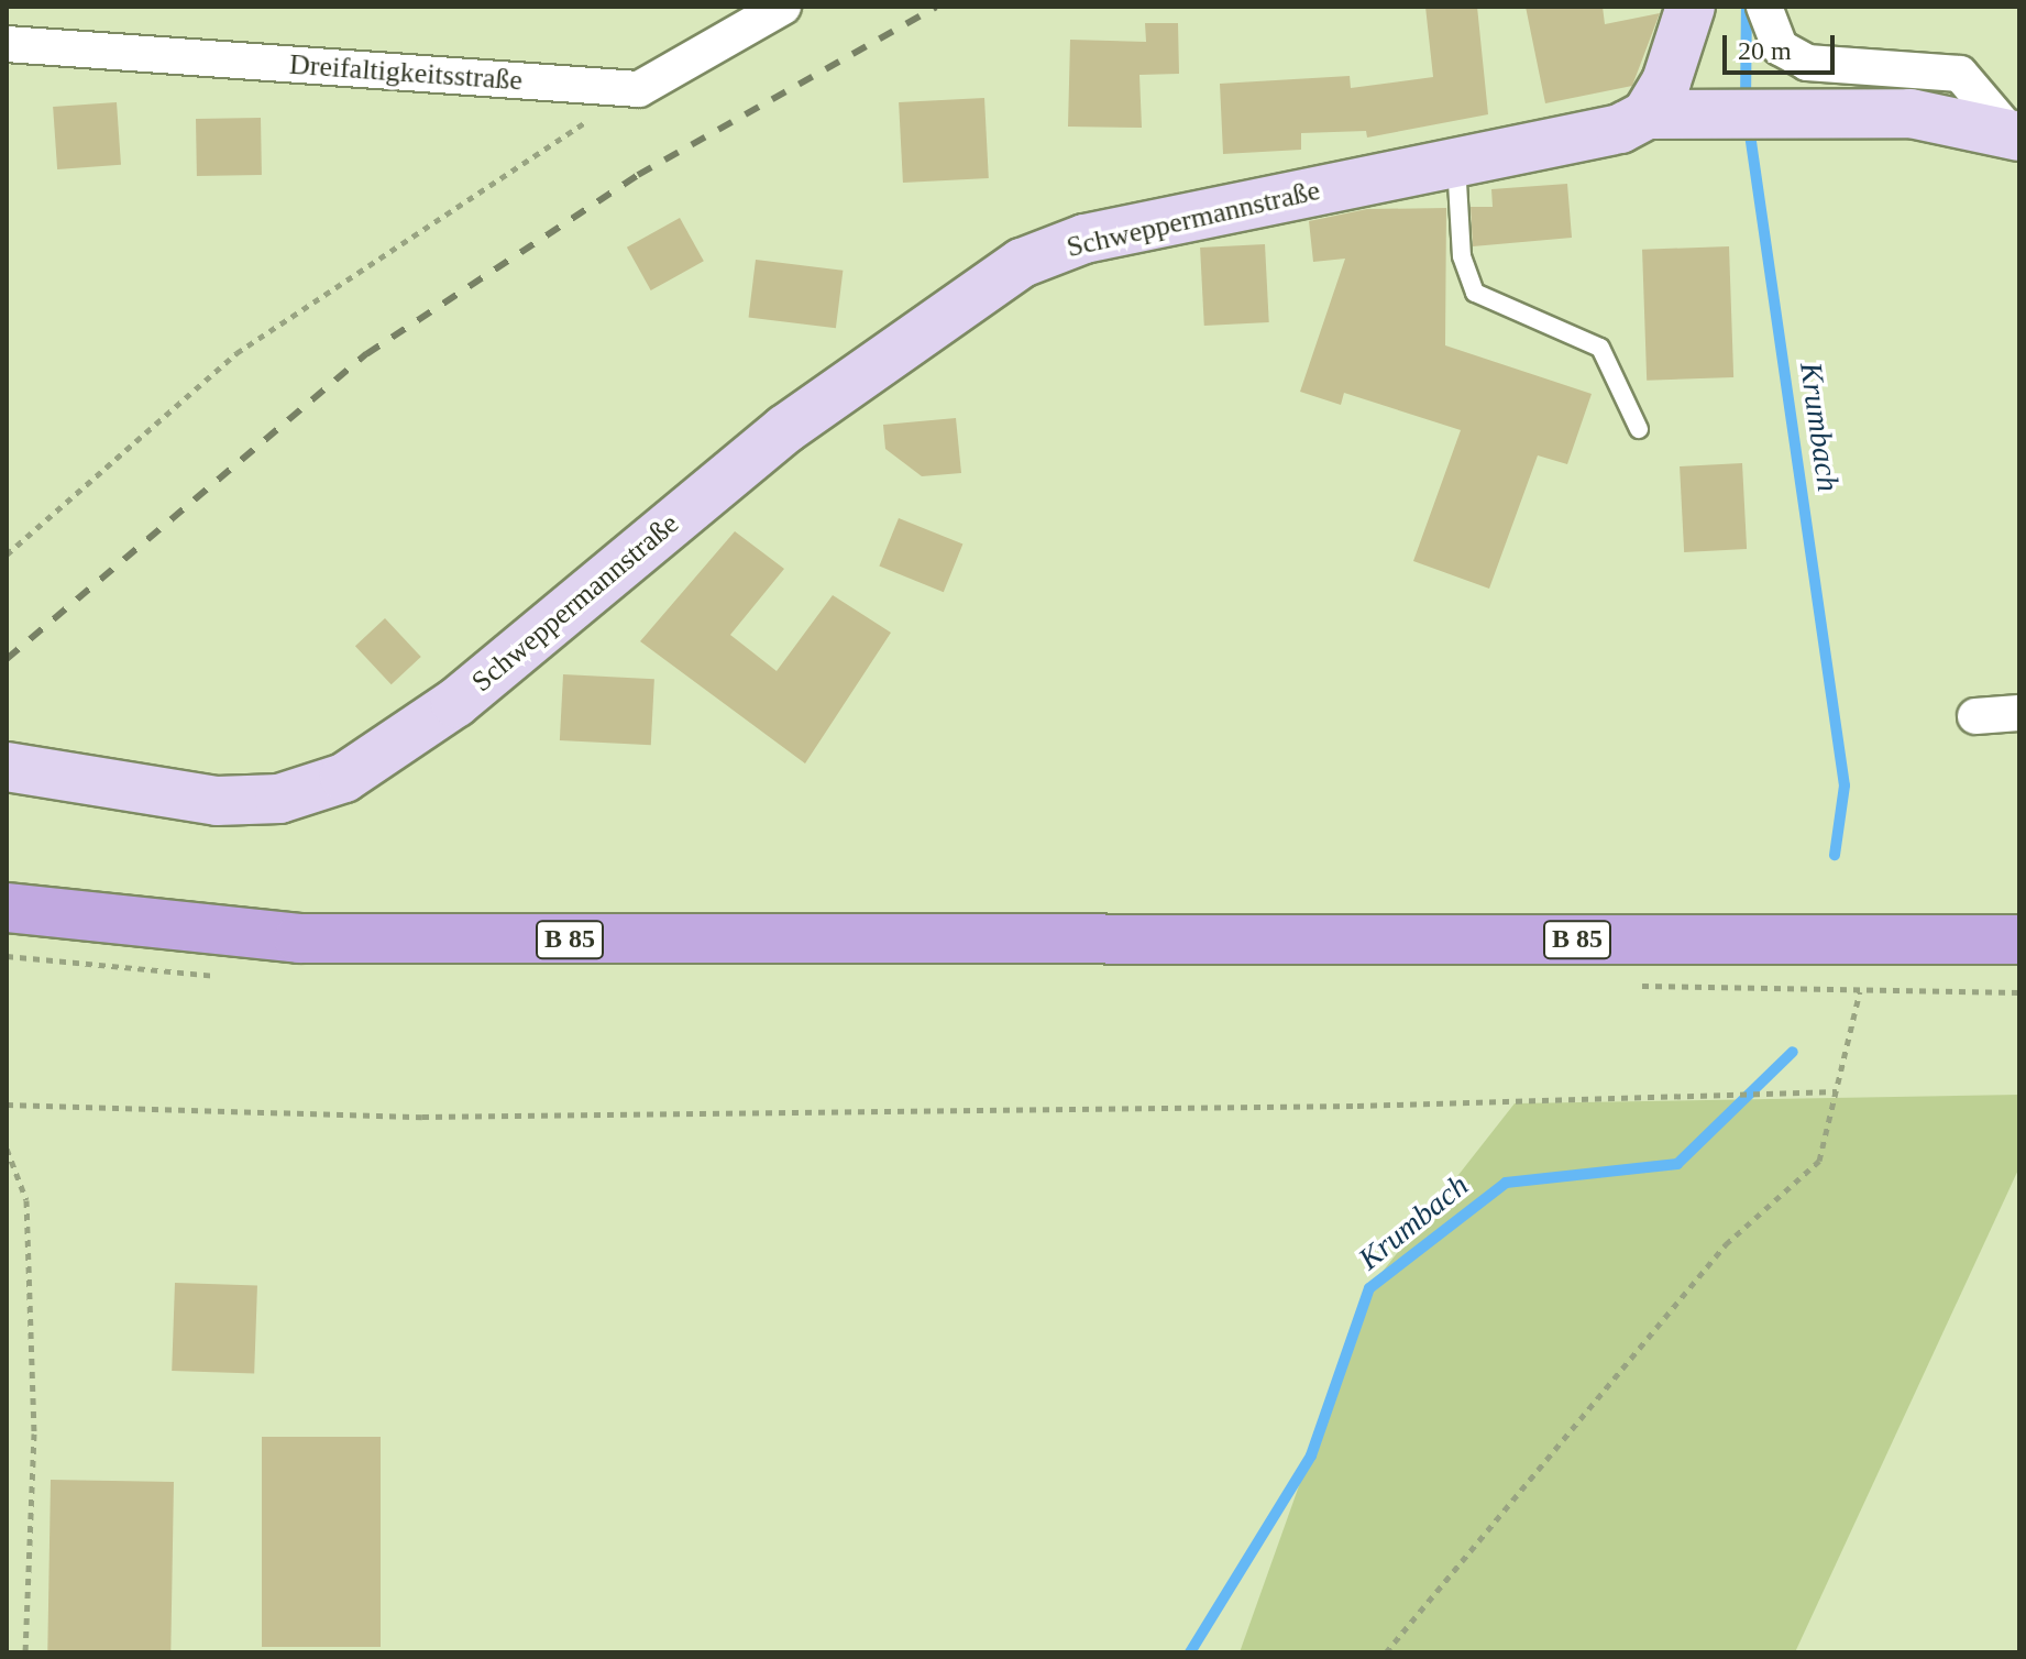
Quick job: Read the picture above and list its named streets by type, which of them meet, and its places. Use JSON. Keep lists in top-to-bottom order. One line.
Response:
{"streets":{"main road":["B 85"],"street":["Dreifaltigkeitsstraße","Schweppermannstraße"]},"water":["Krumbach"],"scale_bar":"20 m"}
